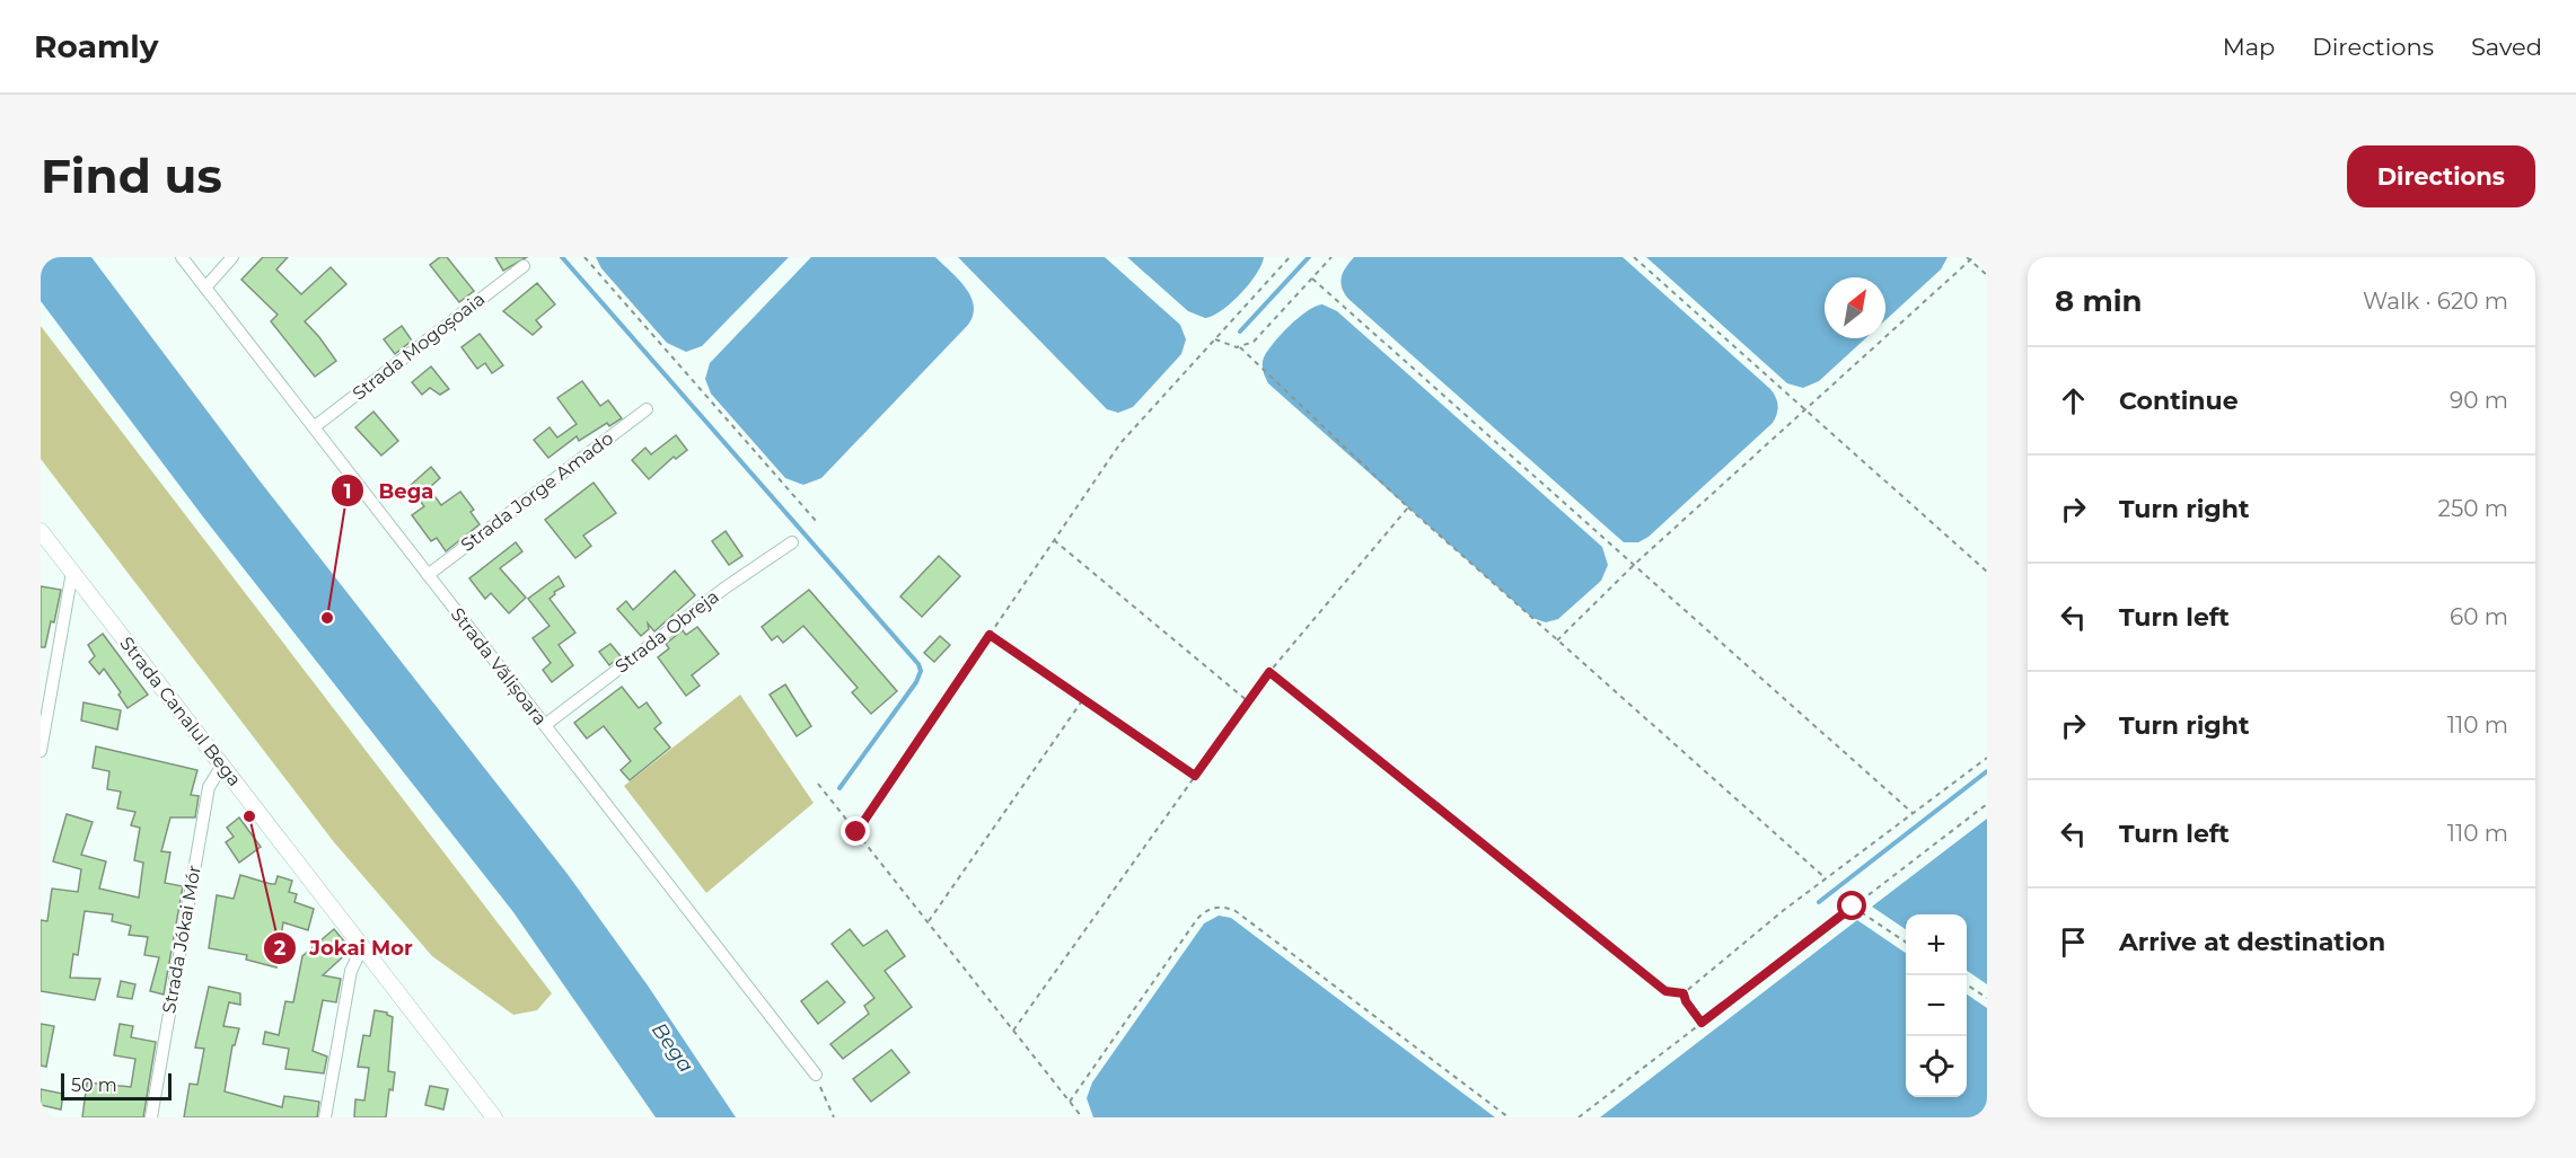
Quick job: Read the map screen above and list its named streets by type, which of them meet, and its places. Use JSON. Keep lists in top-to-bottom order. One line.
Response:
{"streets":{"street":["Strada Mogoșoaia","Strada Jorge Amado","Strada Obreja","Strada Vălișoara","Strada Canalul Bega","Strada Jókai Mór"]},"crossings":[["Strada Mogoșoaia","Strada Vălișoara"],["Strada Jorge Amado","Strada Vălișoara"],["Strada Obreja","Strada Vălișoara"],["Strada Canalul Bega","Strada Jókai Mór"]],"water":["Bega"],"places":["Bega","Jokai Mor"],"scale_bar":"50 m","north":"top right","page":{"header":"Roamly","nav":["Map","Directions","Saved"],"buttons":"Directions","title":"Find us","heading":["8 min","Walk · 620 m"],"list":[["Continue","90 m"],["Turn right","250 m"],["Turn left","60 m"],["Turn right","110 m"],["Turn left","110 m"],"Arrive at destination"],"map_buttons":["+","−"],"scale":"50 m"}}
